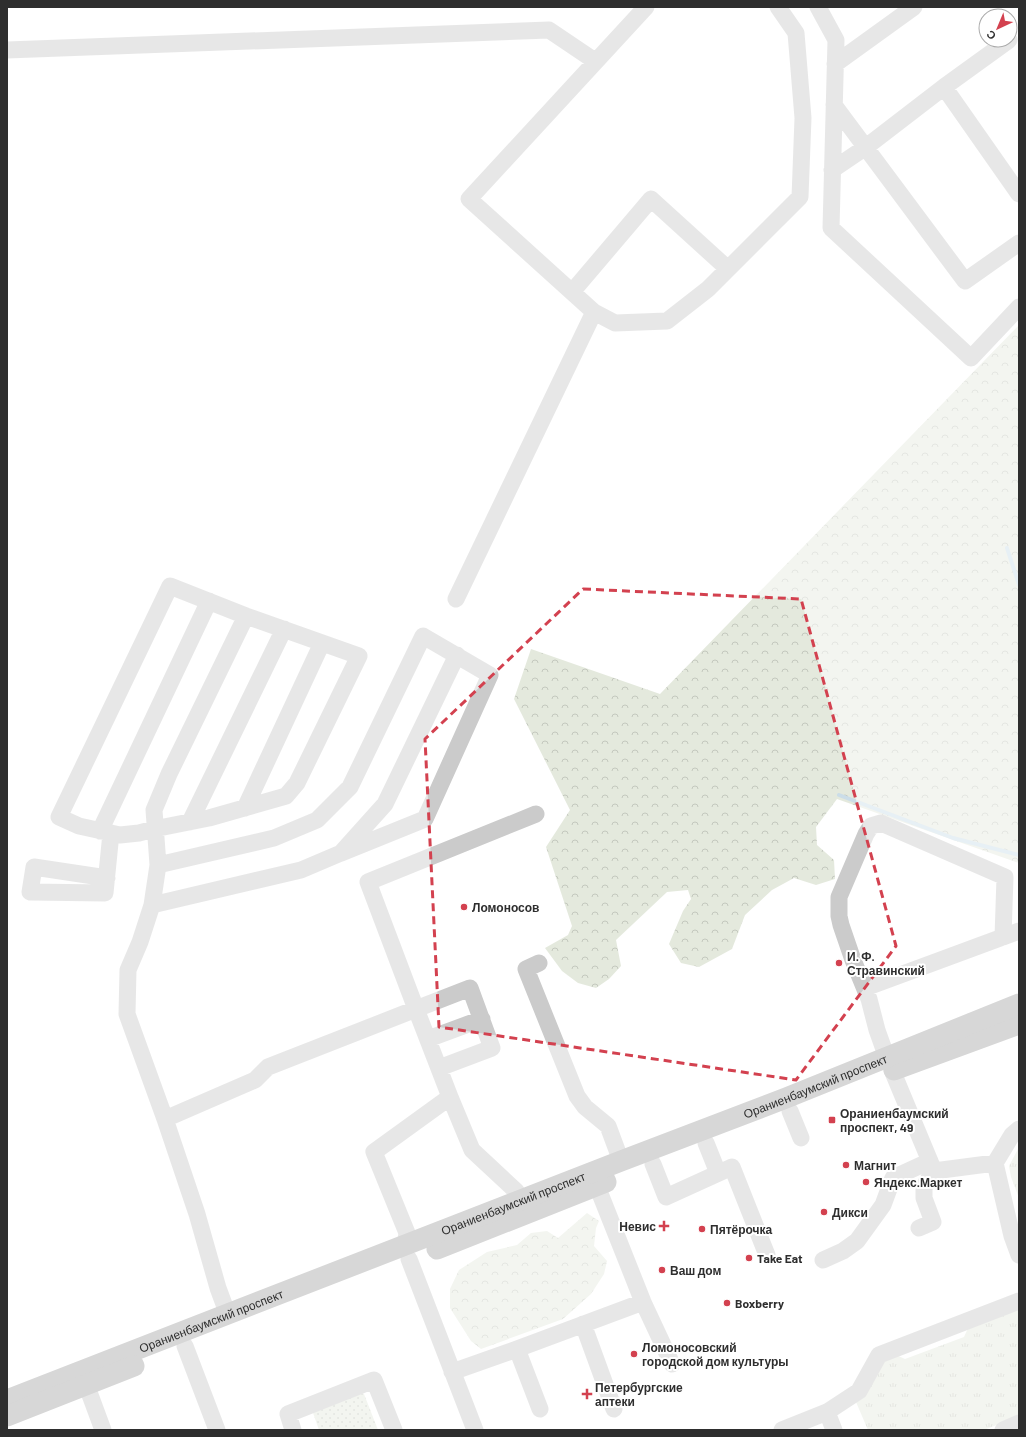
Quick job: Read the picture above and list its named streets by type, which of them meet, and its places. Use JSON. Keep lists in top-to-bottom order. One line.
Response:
{"streets":{"main road":["Ораниенбаумский проспект"]},"places":{"other":["Ломоносов","И. Ф. Стравинский","Магнит","Яндекс.Маркет","Дикси","Пятёрочка","Take Eat","Ваш дом","Boxberry","Ломоносовский городской дом культуры"],"transit":["Ораниенбаумский проспект, 49"],"health":["Невис","Петербургские аптеки"]},"north":"bottom left"}
